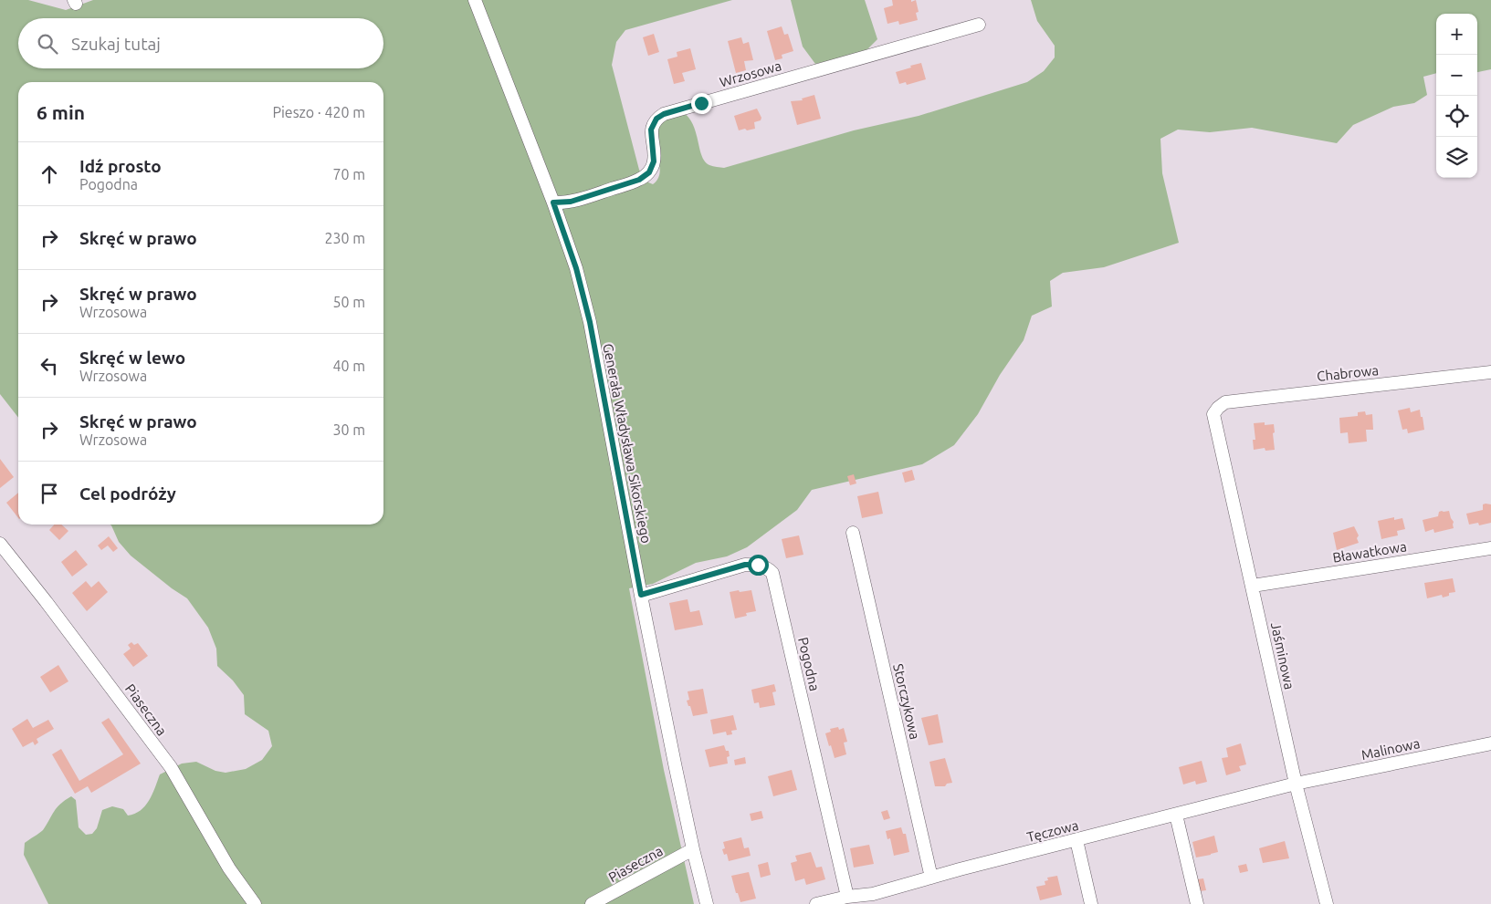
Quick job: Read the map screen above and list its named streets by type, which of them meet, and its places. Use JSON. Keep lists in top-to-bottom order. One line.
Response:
{"streets":{"street":["Wrzosowa","Chabrowa","Generała Władysława Sikorskiego","Bławatkowa","Jaśminowa","Pogodna","Storczykowa","Piaseczna","Malinowa","Tęczowa"]},"crossings":[["Wrzosowa","Generała Władysława Sikorskiego"],["Chabrowa","Jaśminowa"],["Generała Władysława Sikorskiego","Pogodna"],["Generała Władysława Sikorskiego","Piaseczna"],["Bławatkowa","Jaśminowa"],["Jaśminowa","Malinowa"],["Jaśminowa","Tęczowa"],["Pogodna","Tęczowa"],["Storczykowa","Tęczowa"],["Malinowa","Tęczowa"]],"page":{"map_buttons":["+","−"],"search":"Szukaj tutaj","heading":["6 min","Pieszo · 420 m"],"list":[["Idź prosto","Pogodna","70 m"],["Skręć w prawo","230 m"],["Skręć w prawo","Wrzosowa","50 m"],["Skręć w lewo","Wrzosowa","40 m"],["Skręć w prawo","Wrzosowa","30 m"],"Cel podróży"]}}
